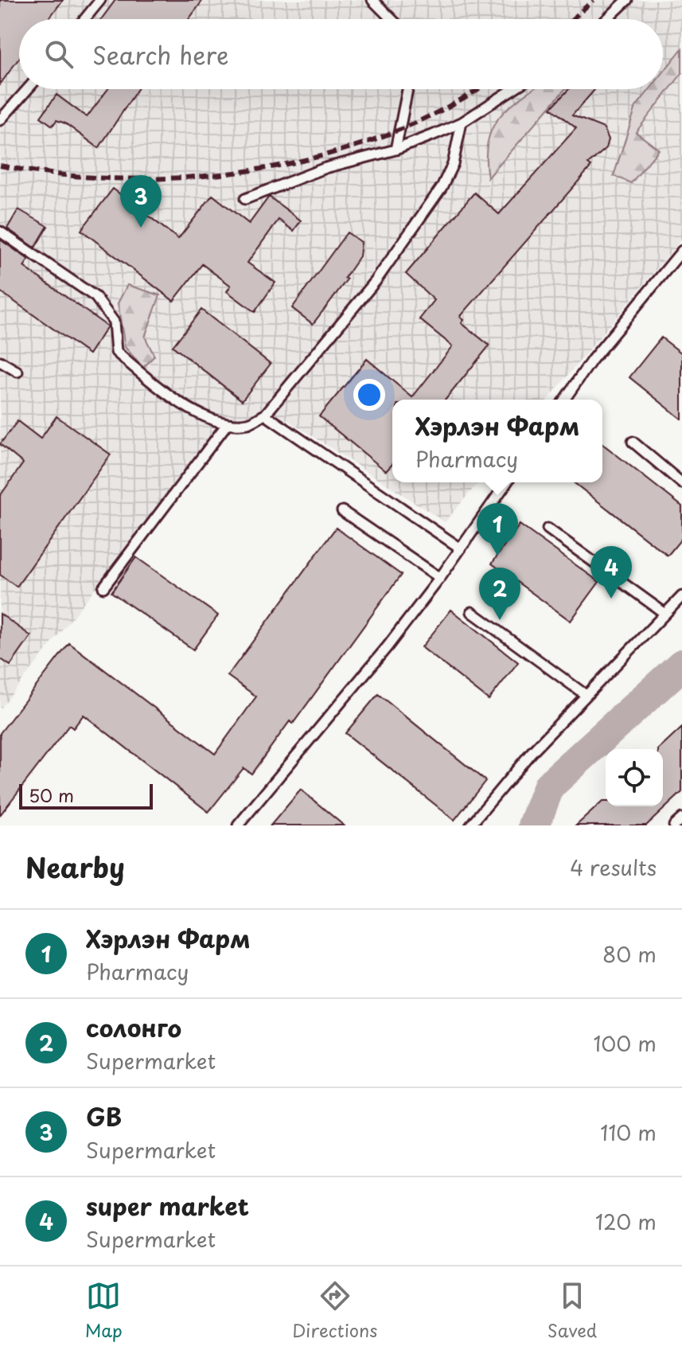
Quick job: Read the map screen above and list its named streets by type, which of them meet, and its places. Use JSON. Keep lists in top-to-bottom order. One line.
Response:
{"scale_bar":"50 m","page":{"search":"Search here","pins":["3","1","4","2"],"popup":["Хэрлэн Фарм","Pharmacy"],"scale":"50 m","heading":["Nearby","4 results"],"list":[{"mark":"1","name":"Хэрлэн Фарм","note":"Pharmacy","value":"80 m"},{"mark":"2","name":"солонго","note":"Supermarket","value":"100 m"},{"mark":"3","name":"GB","note":"Supermarket","value":"110 m"},{"mark":"4","name":"super market","note":"Supermarket","value":"120 m"}],"nav":["Map","Directions","Saved"]}}
